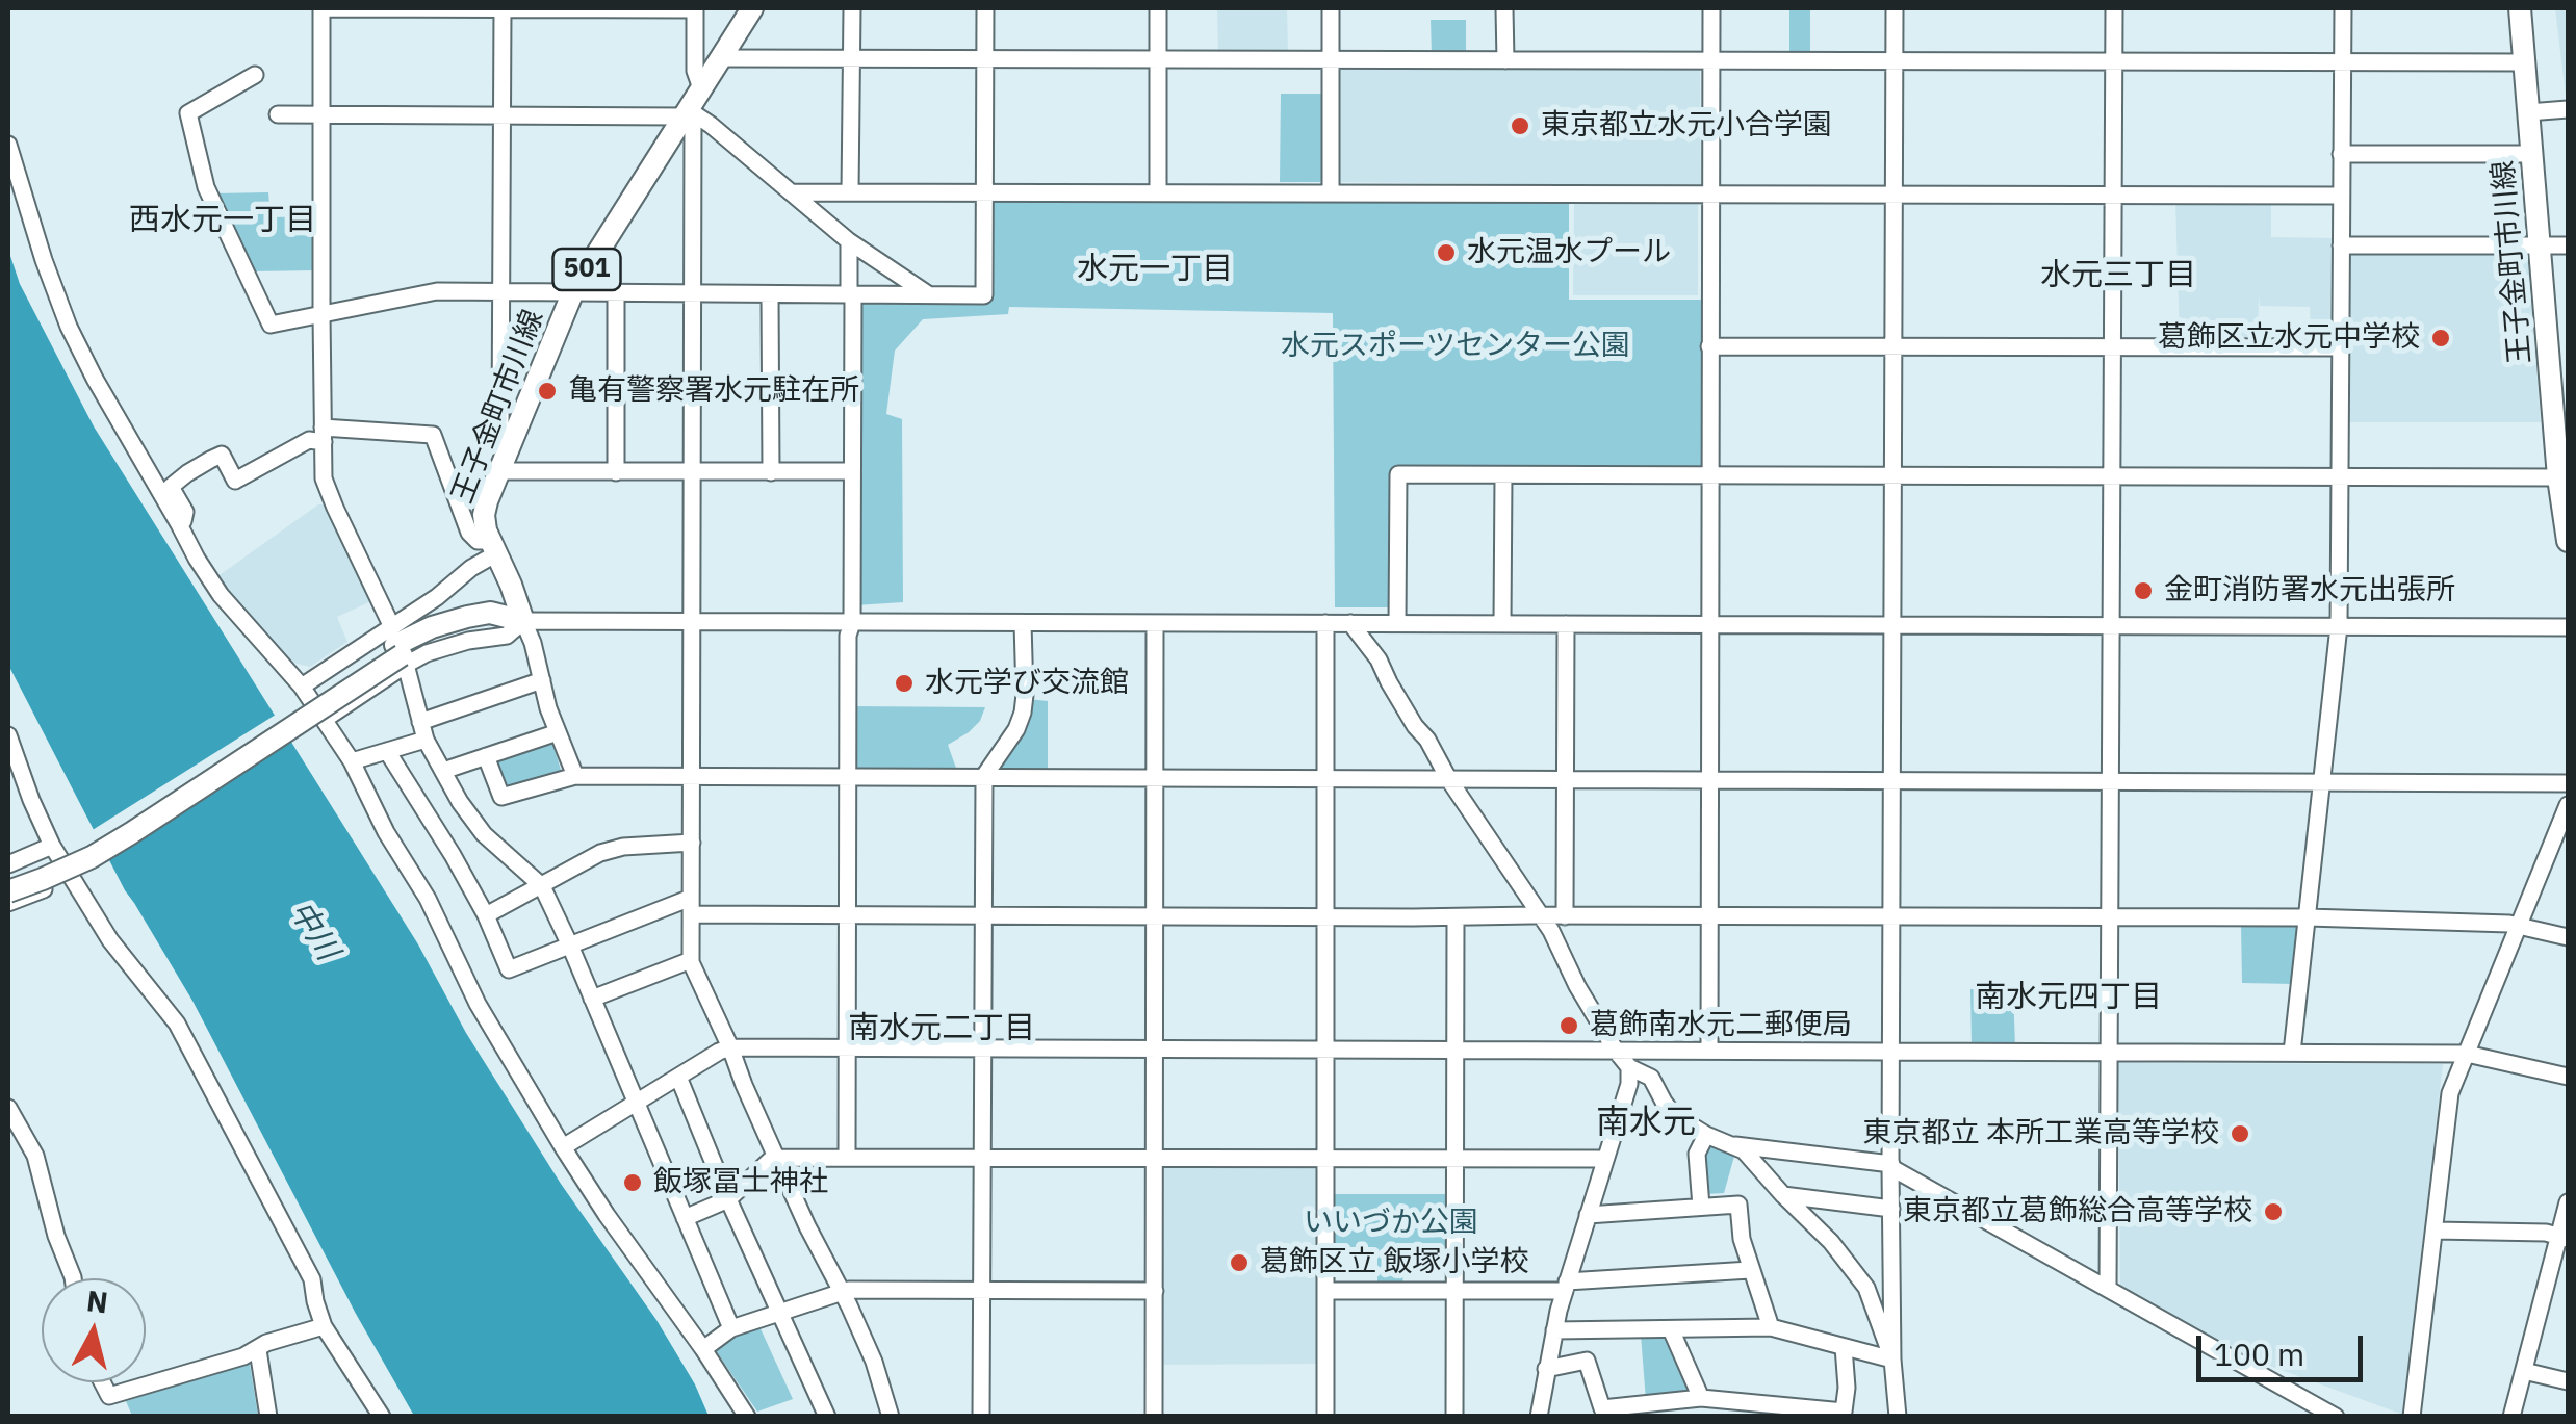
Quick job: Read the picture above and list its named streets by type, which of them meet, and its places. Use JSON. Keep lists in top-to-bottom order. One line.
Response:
{"streets":{"main road":["王子金町市川線","501"]},"districts":["西水元一丁目","水元一丁目","水元三丁目","南水元四丁目","南水元二丁目","南水元"],"water":["中川"],"parks":["水元スポーツセンター公園","いいづか公園"],"places":["東京都立水元小合学園","水元温水プール","葛飾区立水元中学校","亀有警察署水元駐在所","金町消防署水元出張所","水元学び交流館","葛飾南水元二郵便局","東京都立 本所工業高等学校","飯塚冨士神社","東京都立葛飾総合高等学校","葛飾区立 飯塚小学校"],"scale_bar":"100 m","north":"top"}
